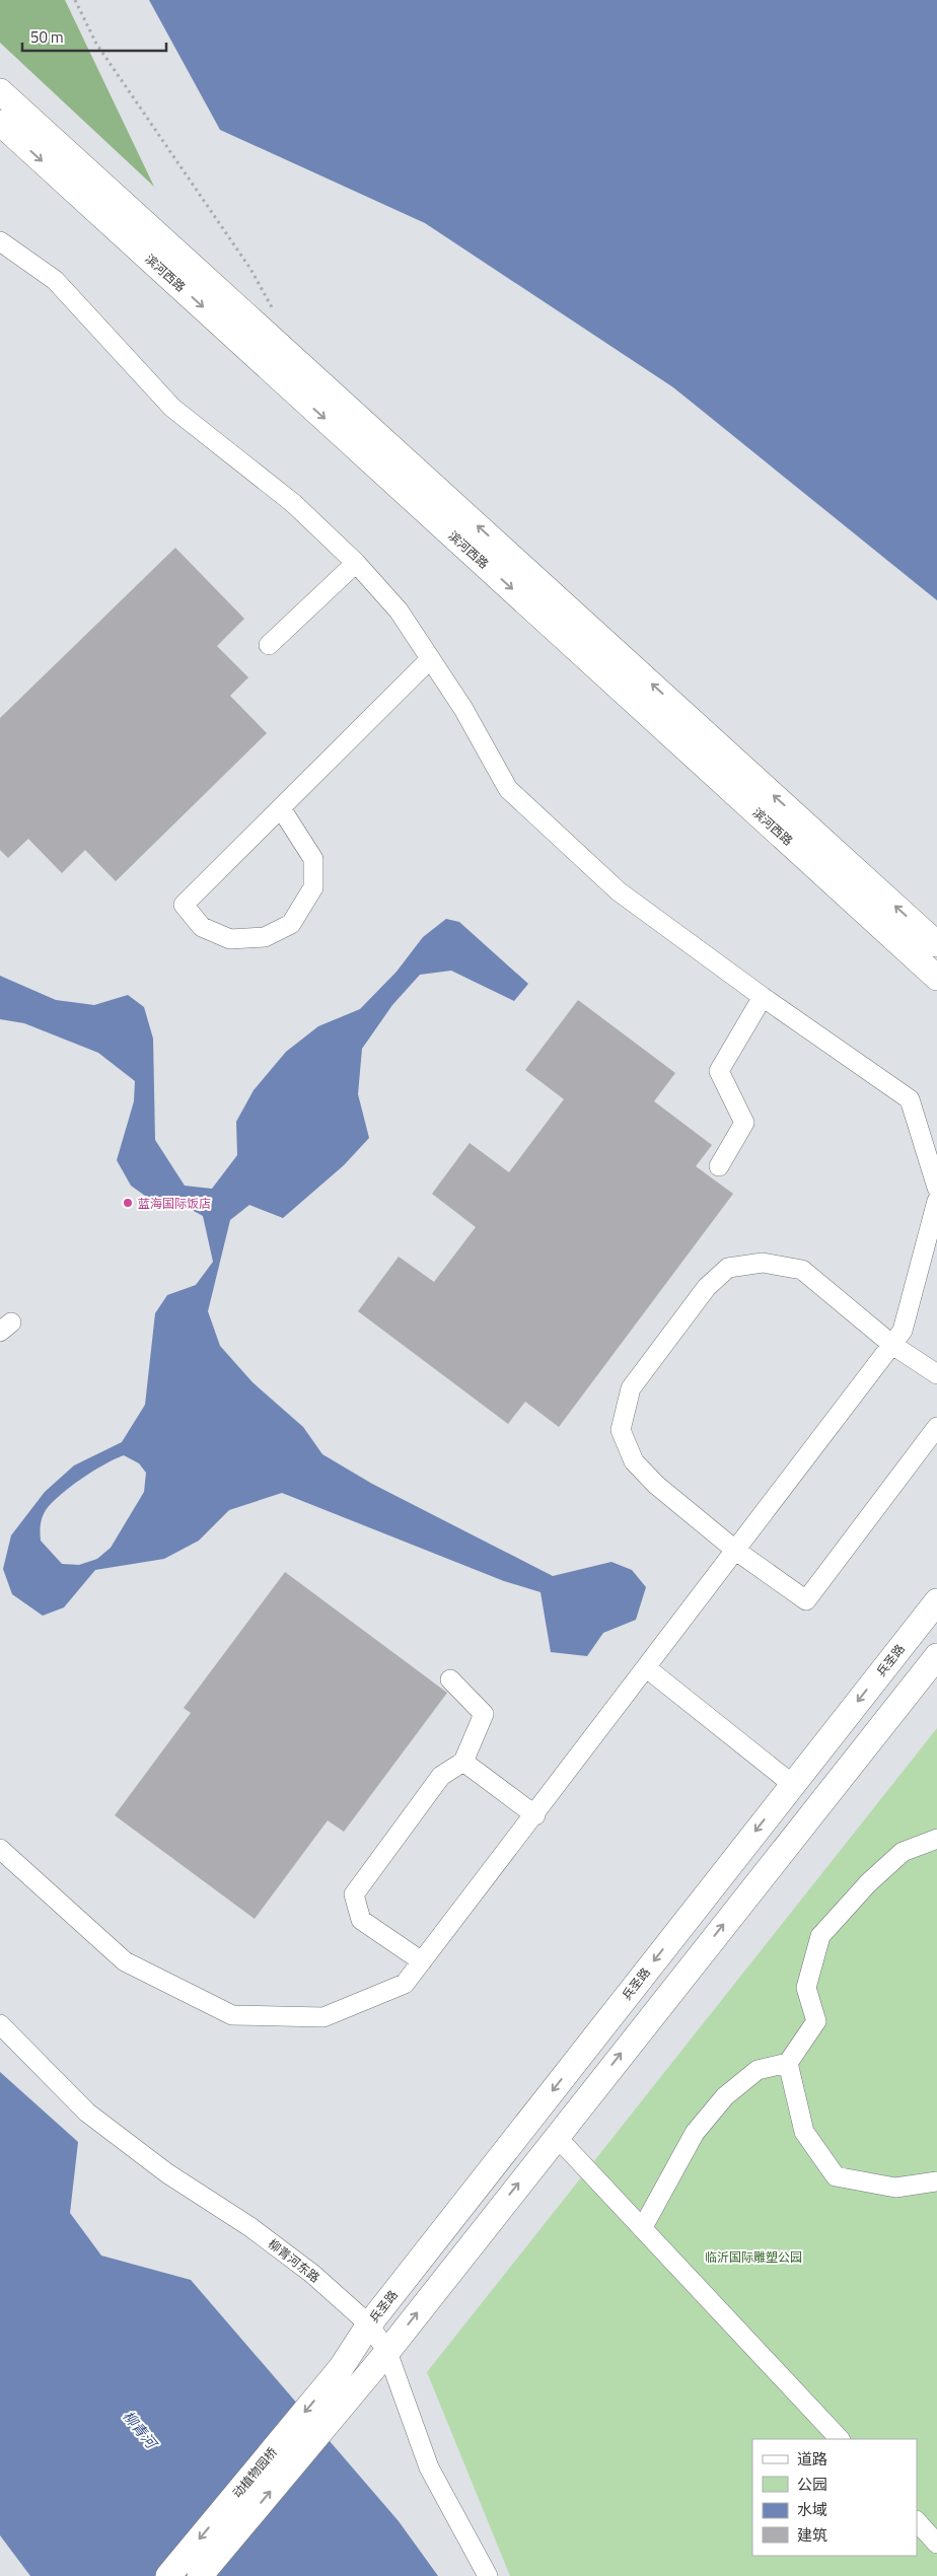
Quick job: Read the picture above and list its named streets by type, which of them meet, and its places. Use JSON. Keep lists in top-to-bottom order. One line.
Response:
{"streets":{"main road":["滨河西路","兵圣路","动植物园桥"],"street":["柳青河东路"]},"crossings":[["兵圣路","柳青河东路"],["兵圣路","动植物园桥"],["柳青河东路","动植物园桥"]],"water":["柳青河"],"parks":["临沂国际雕塑公园"],"places":["蓝海国际饭店"],"legend":["道路","公园","水域","建筑"],"scale_bar":"50 m"}
